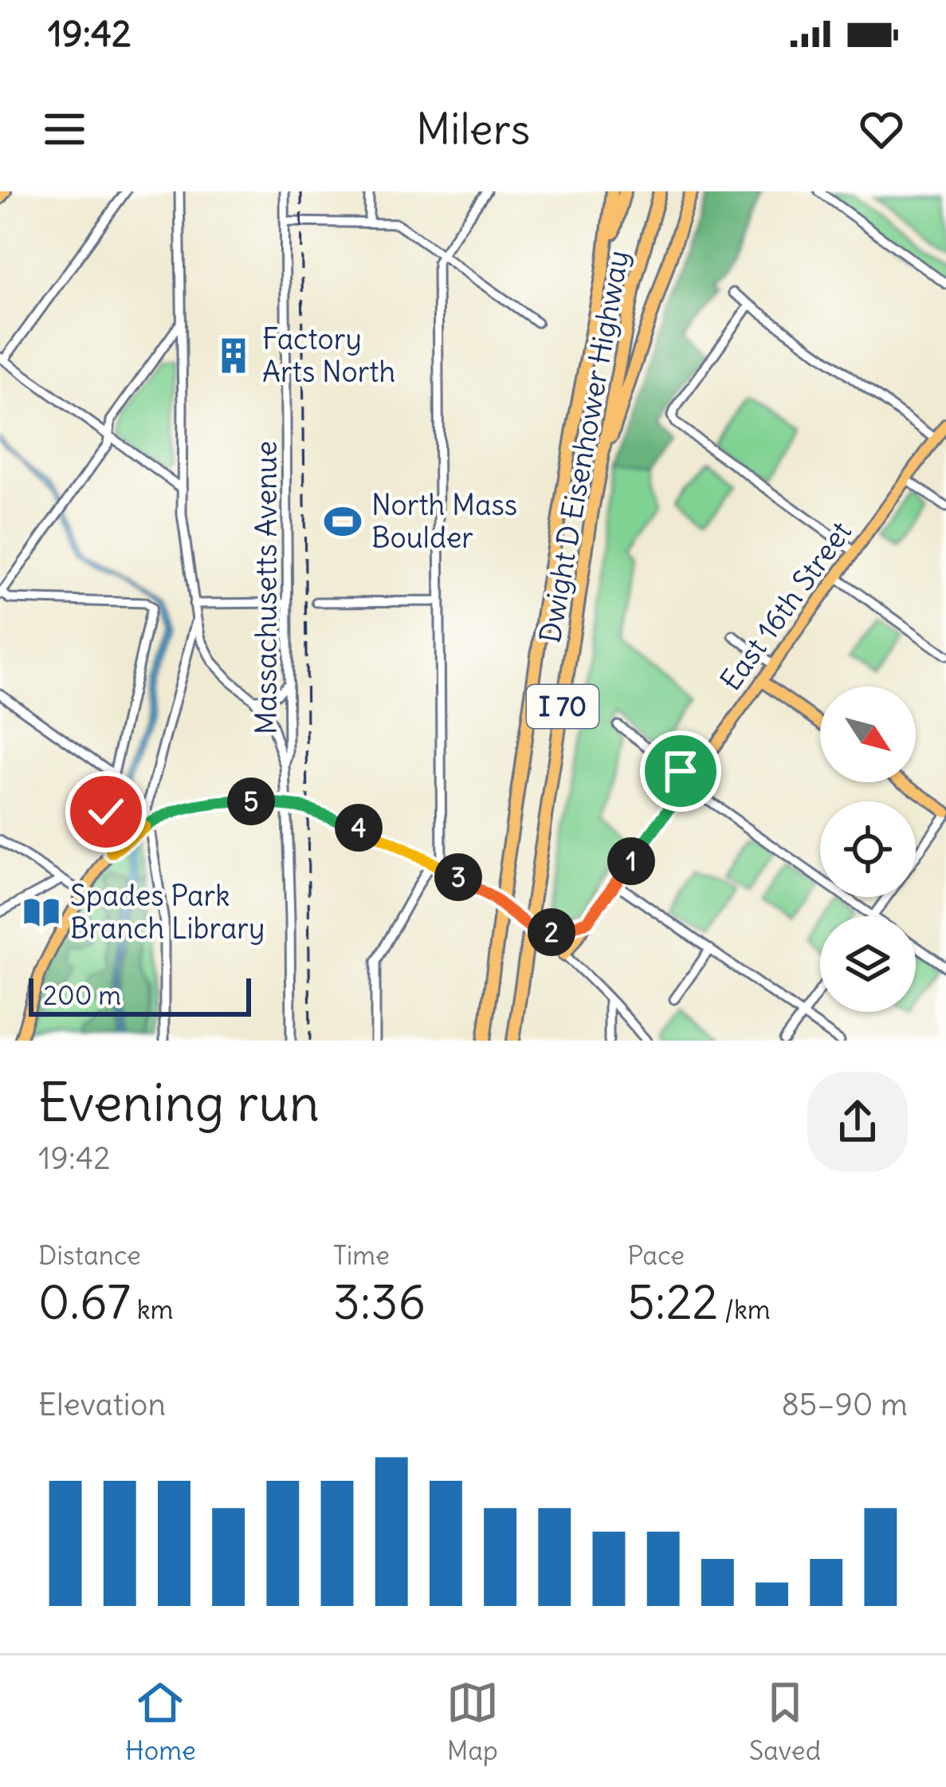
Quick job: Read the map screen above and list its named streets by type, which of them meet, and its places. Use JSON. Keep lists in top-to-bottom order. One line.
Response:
{"streets":{"highway":["Dwight D Eisenhower Highway","I 70"],"main road":["East 16th Street"],"street":["Massachusetts Avenue"]},"crossings":[["Dwight D Eisenhower Highway","I 70"]],"places":{"building":["Factory Arts North"],"sports":["North Mass Boulder"],"library":["Spades Park Branch Library"]},"scale_bar":"200 m","north":"bottom right","page":{"status":"19:42","header":"Milers","pins":["5","4","1","3","2"],"scale":"200 m","heading":["Evening run","19:42"],"stats":[["Distance","0.67 km"],["Time","3:36"],["Pace","5:22 /km"]],"chart":["Elevation","85–90 m"],"tabs":["Home","Map","Saved"]}}
